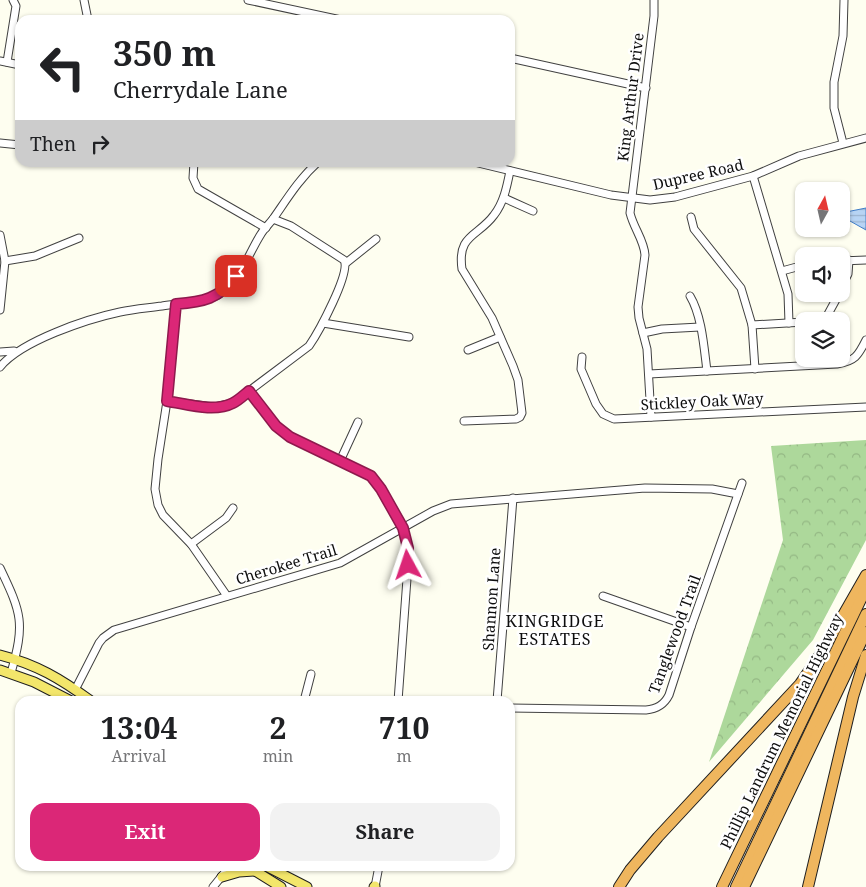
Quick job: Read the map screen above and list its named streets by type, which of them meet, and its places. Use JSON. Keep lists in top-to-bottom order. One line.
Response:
{"streets":{"highway":["Phillip Landrum Memorial Highway"],"street":["King Arthur Drive","Dupree Road","Stickley Oak Way","Cherokee Trail","Shannon Lane","Tanglewood Trail"]},"crossings":[["King Arthur Drive","Dupree Road"],["King Arthur Drive","Stickley Oak Way"],["Cherokee Trail","Shannon Lane"],["Cherokee Trail","Tanglewood Trail"]],"districts":["KINGRIDGE ESTATES"],"north":"top","page":{"turn":["350 m","Cherrydale Lane"],"then":"Then","eta":["13:04","Arrival","2","min","710","m"],"buttons":["Exit","Share"]}}
